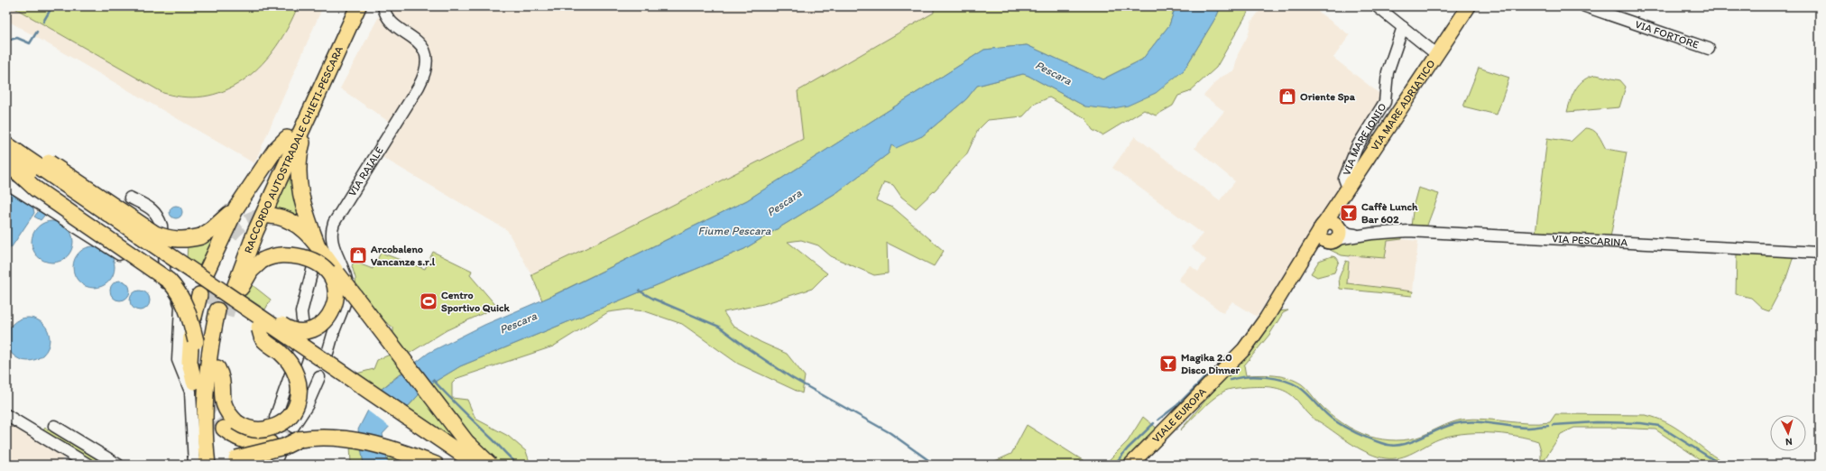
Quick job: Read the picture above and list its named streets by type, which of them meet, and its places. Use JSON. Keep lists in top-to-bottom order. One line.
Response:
{"streets":{"highway":["RACCORDO AUTOSTRADALE CHIETI-PESCARA"],"main road":["VIA MARE ADRIATICO","VIALE EUROPA"],"street":["VIA FORTORE","VIA MARE IONIO","VIA RAIALE","VIA PESCARINA"]},"crossings":[["VIA MARE ADRIATICO","VIA MARE IONIO"],["VIA MARE ADRIATICO","VIA PESCARINA"],["VIA MARE ADRIATICO","VIALE EUROPA"],["VIA PESCARINA","VIALE EUROPA"]],"water":["Pescara","Fiume Pescara"],"places":{"shop":["Oriente Spa","Arcobaleno Vancanze s.r.l"],"bar":["Caffè Lunch Bar 602","Magika 2.0 Disco Dinner"],"sports":["Centro Sportivo Quick"]},"north":"bottom"}
